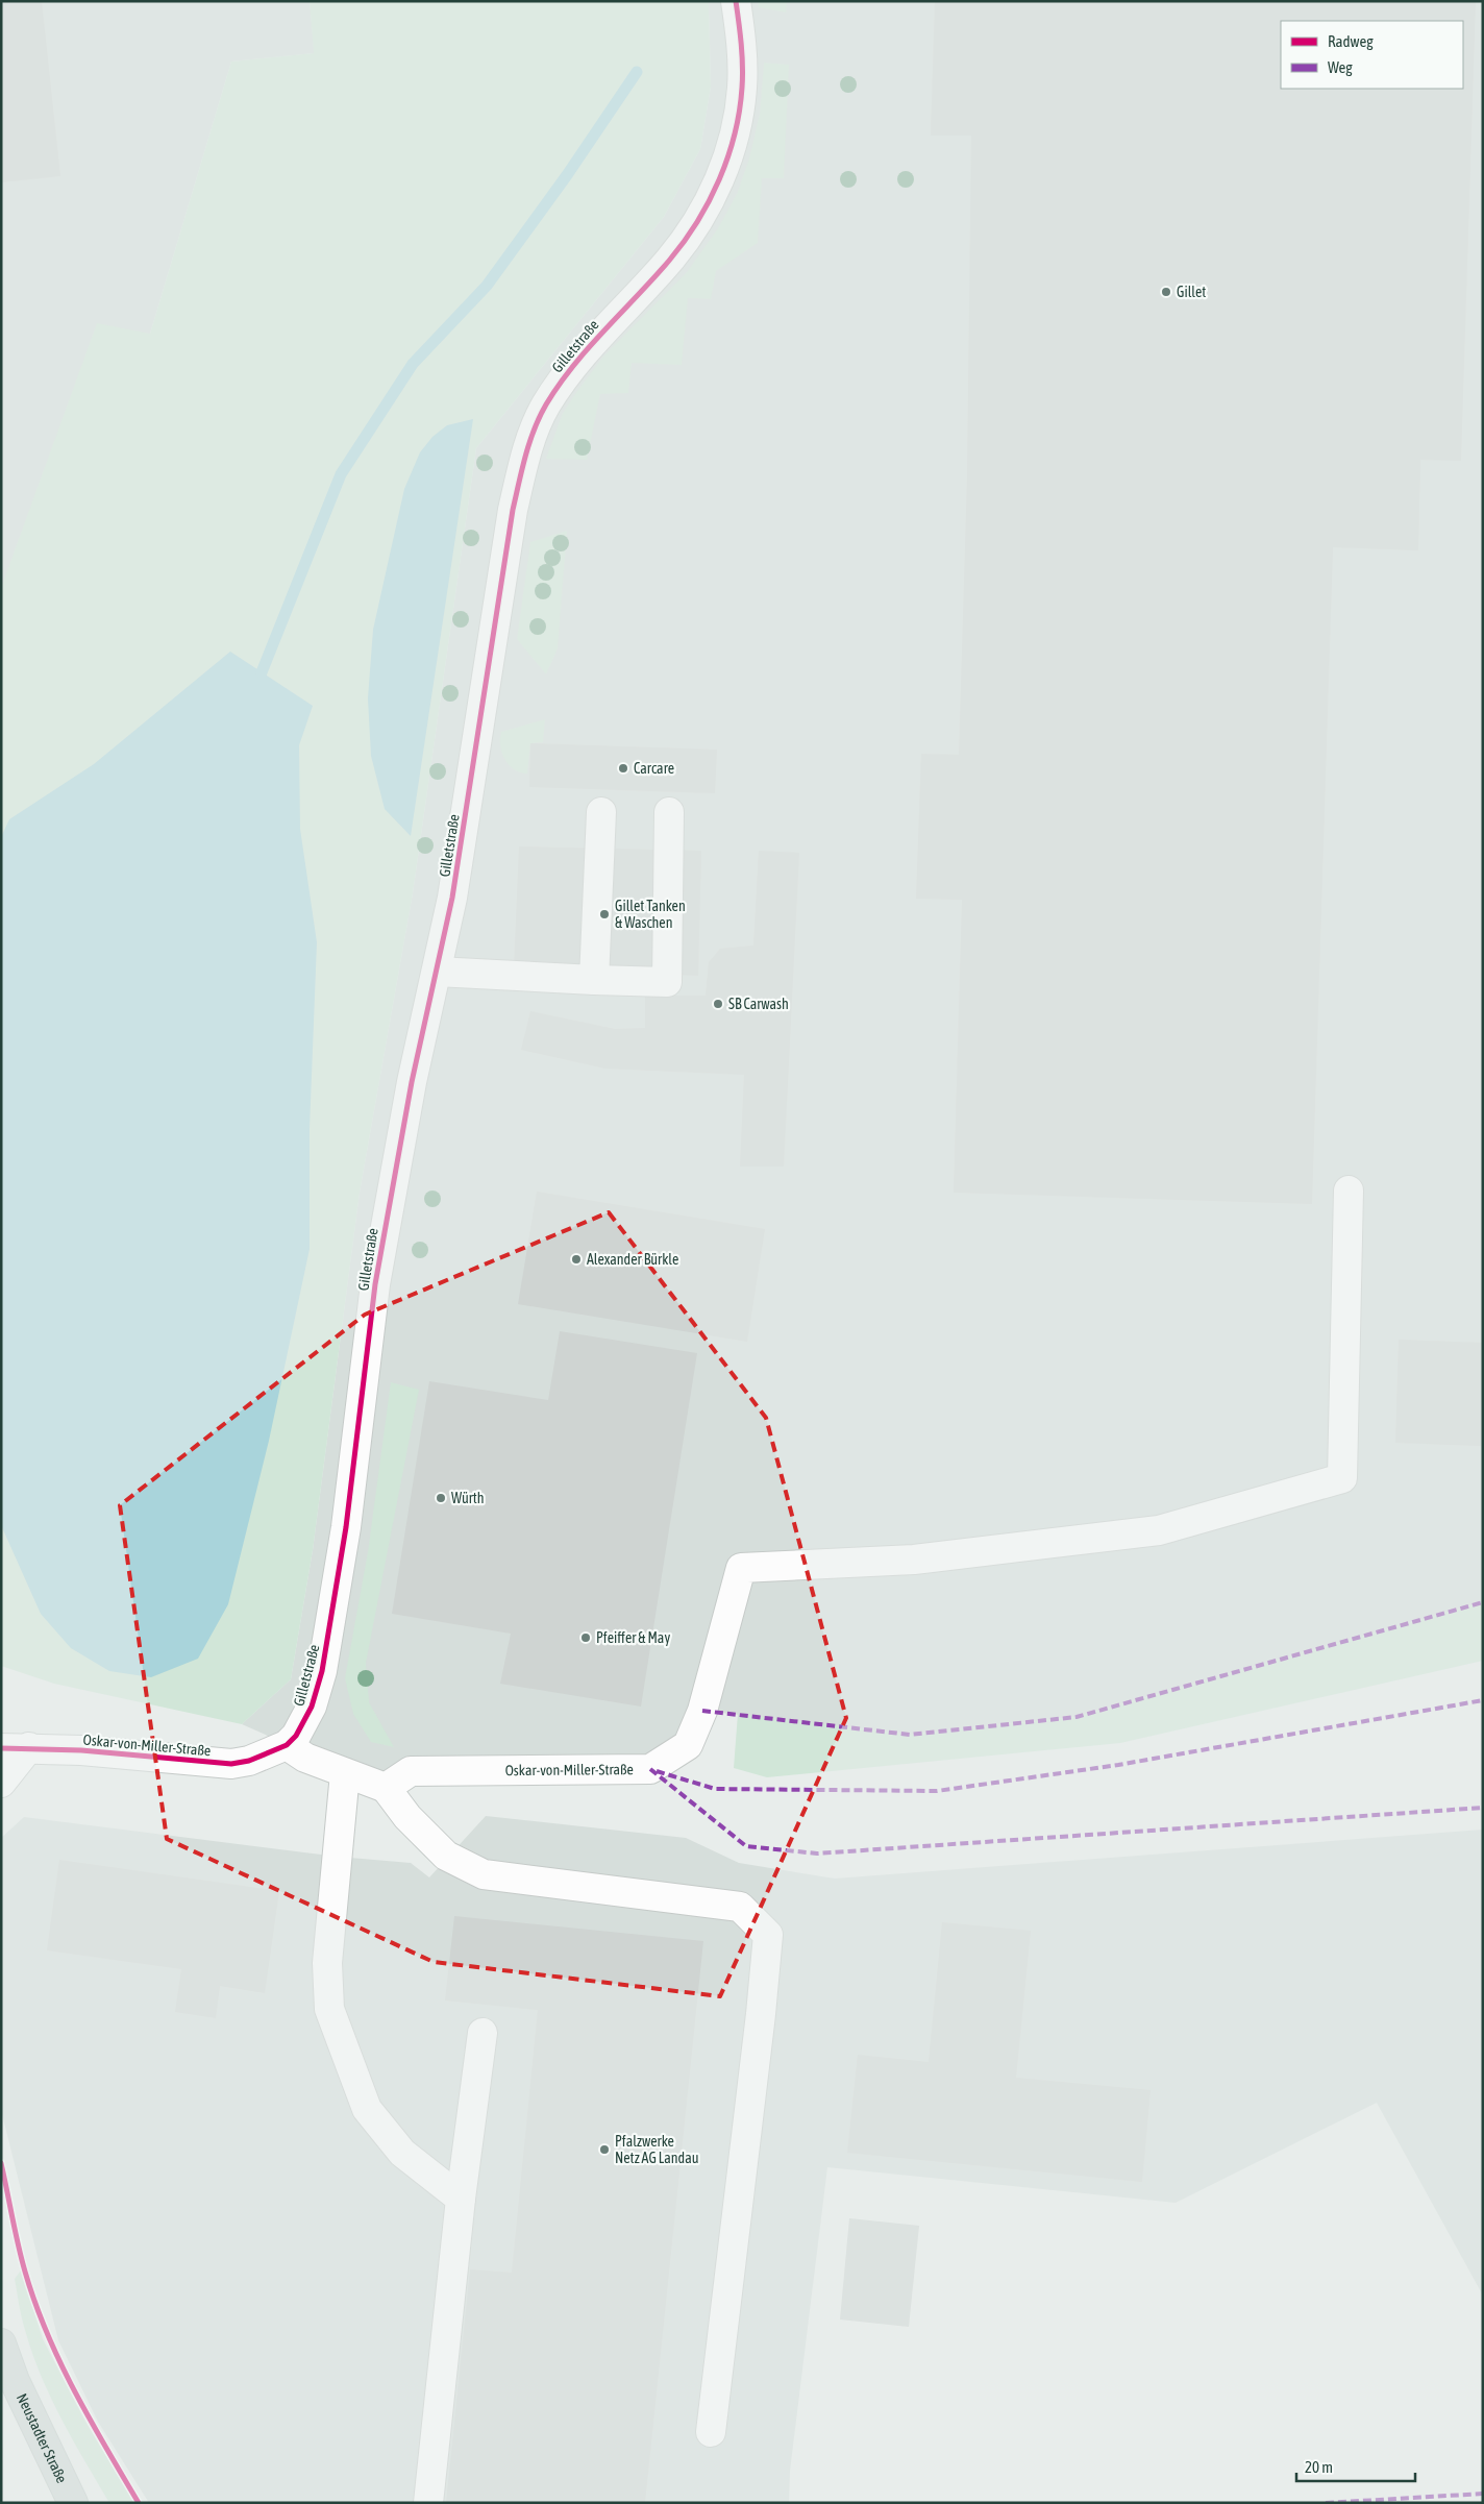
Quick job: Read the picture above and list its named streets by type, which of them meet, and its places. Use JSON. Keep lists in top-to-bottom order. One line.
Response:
{"streets":{"main road":["Neustadter Straße"],"street":["Gilletstraße","Oskar-von-Miller-Straße"]},"crossings":[["Gilletstraße","Oskar-von-Miller-Straße"]],"places":["Gillet","Carcare","Gillet Tanken & Waschen","SB Carwash","Alexander Bürkle","Würth","Pfeiffer & May","Pfalzwerke Netz AG Landau"],"legend":["Radweg","Weg"],"scale_bar":"20 m"}
